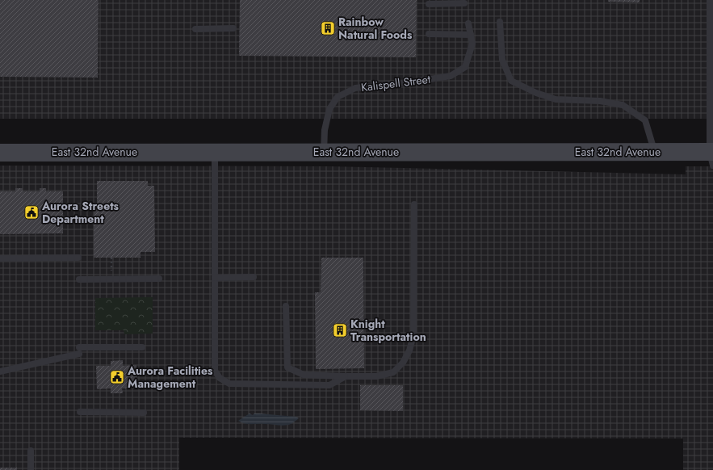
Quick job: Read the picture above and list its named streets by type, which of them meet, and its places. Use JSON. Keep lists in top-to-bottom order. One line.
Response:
{"streets":{"street":["East 32nd Avenue"],"lane":["Kalispell Street"]},"crossings":[["Kalispell Street","East 32nd Avenue"]],"places":{"building":["Rainbow Natural Foods","Knight Transportation"],"public building":["Aurora Streets Department","Aurora Facilities Management"]}}
